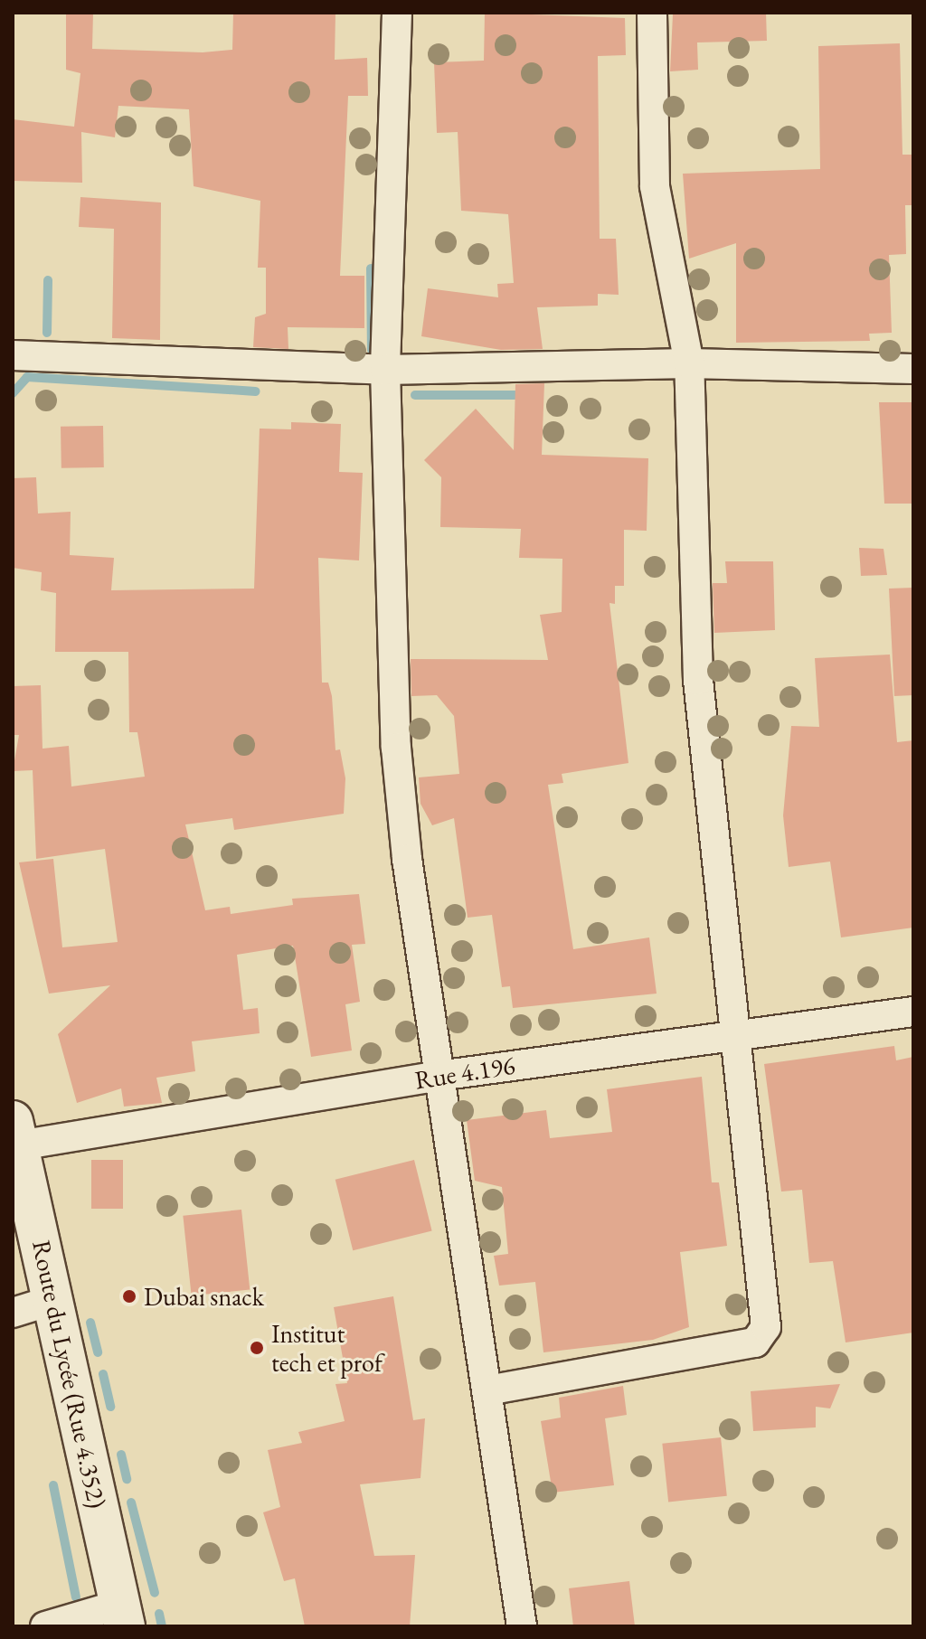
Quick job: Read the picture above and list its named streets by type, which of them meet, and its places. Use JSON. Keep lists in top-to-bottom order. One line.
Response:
{"streets":{"main road":["Route du Lycée (Rue 4.352)"],"street":["Rue 4.196"]},"crossings":[["Rue 4.196","Route du Lycée (Rue 4.352)"]],"places":["Dubai snack","Institut tech et prof"]}
